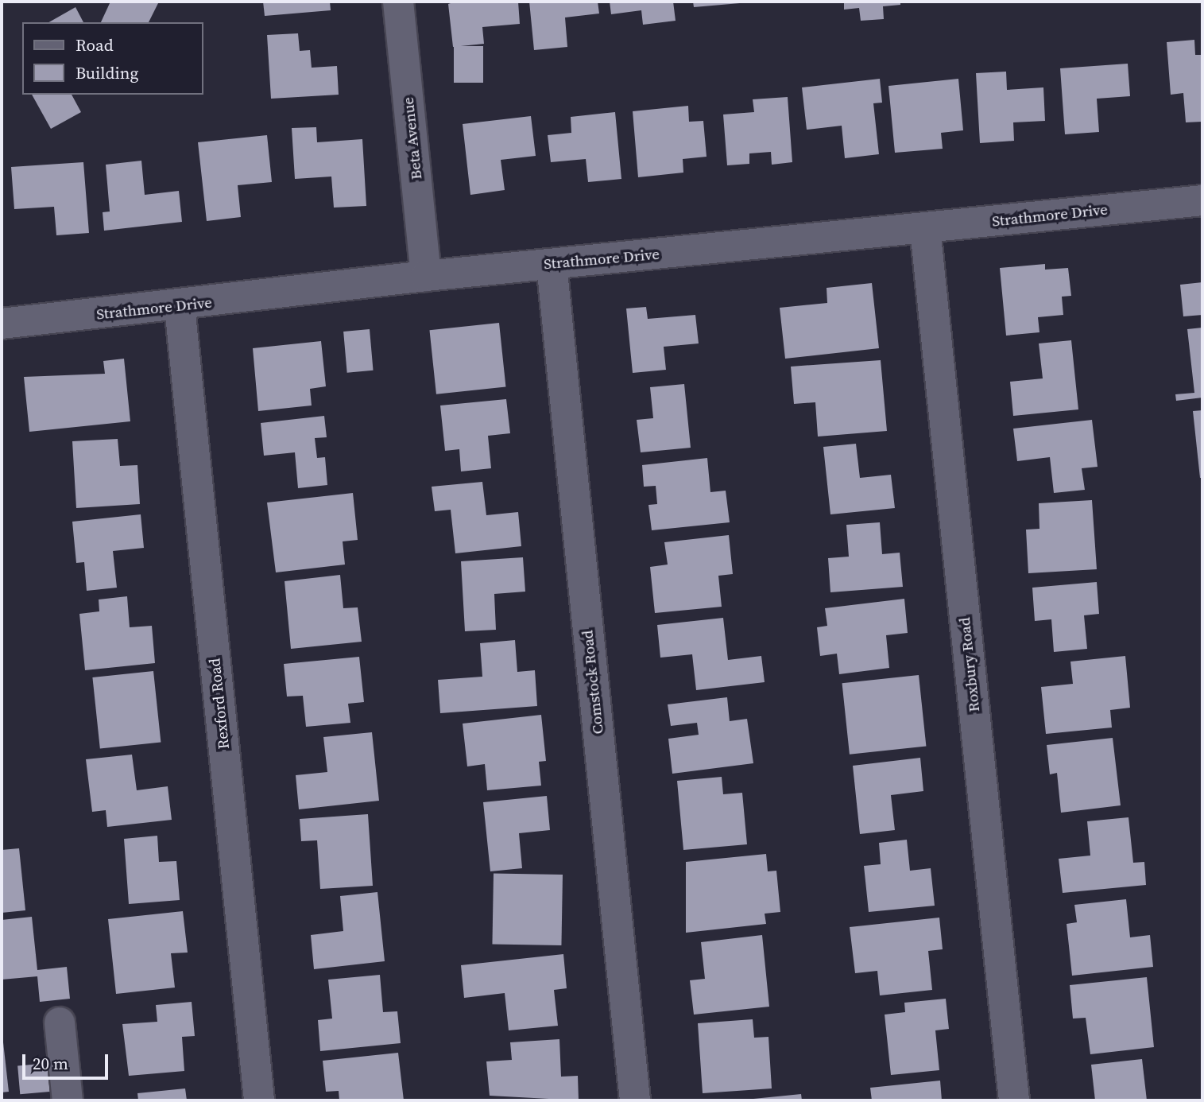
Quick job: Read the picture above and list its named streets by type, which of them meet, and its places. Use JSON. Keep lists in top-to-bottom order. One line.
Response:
{"streets":{"street":["Beta Avenue","Strathmore Drive","Roxbury Road","Comstock Road","Rexford Road"]},"crossings":[["Beta Avenue","Strathmore Drive"],["Strathmore Drive","Roxbury Road"],["Strathmore Drive","Comstock Road"],["Strathmore Drive","Rexford Road"]],"legend":["Road","Building"],"scale_bar":"20 m"}
